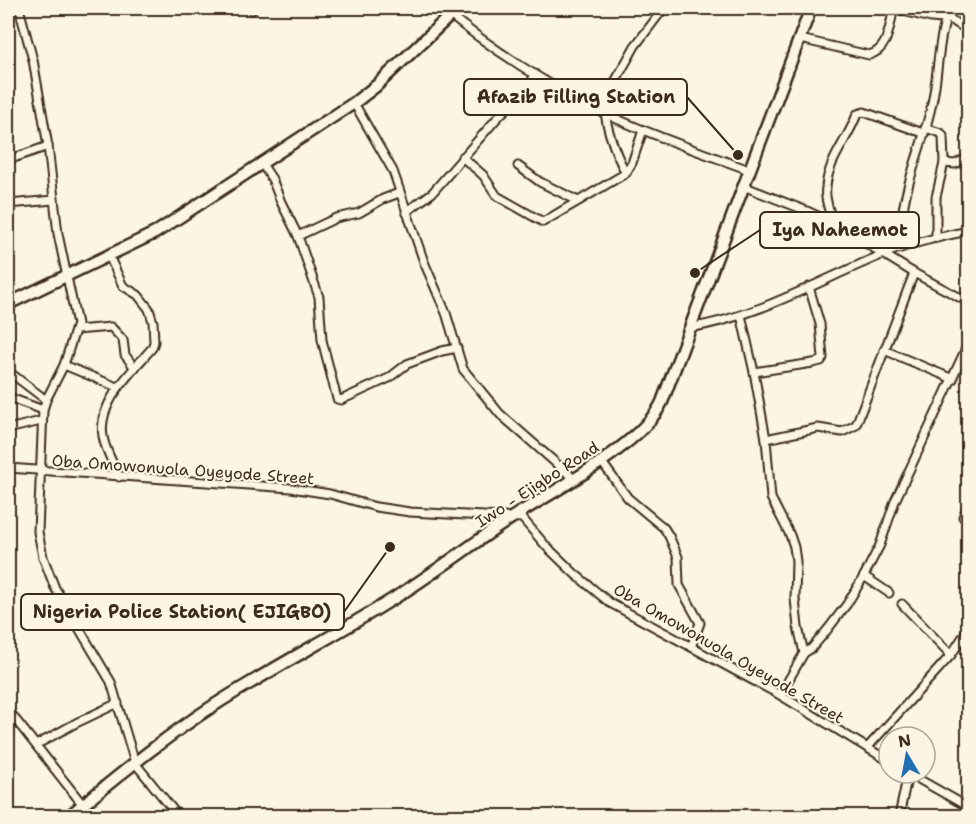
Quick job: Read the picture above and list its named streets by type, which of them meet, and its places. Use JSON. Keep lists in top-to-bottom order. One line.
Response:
{"streets":{"main road":["Iwo - Ejigbo Road"],"street":["Oba Omowonuola Oyeyode Street"]},"crossings":[["Oba Omowonuola Oyeyode Street","Iwo - Ejigbo Road"]],"places":["Afazib Filling Station","Iya Naheemot","Nigeria Police Station( EJIGBO)"],"north":"top"}
